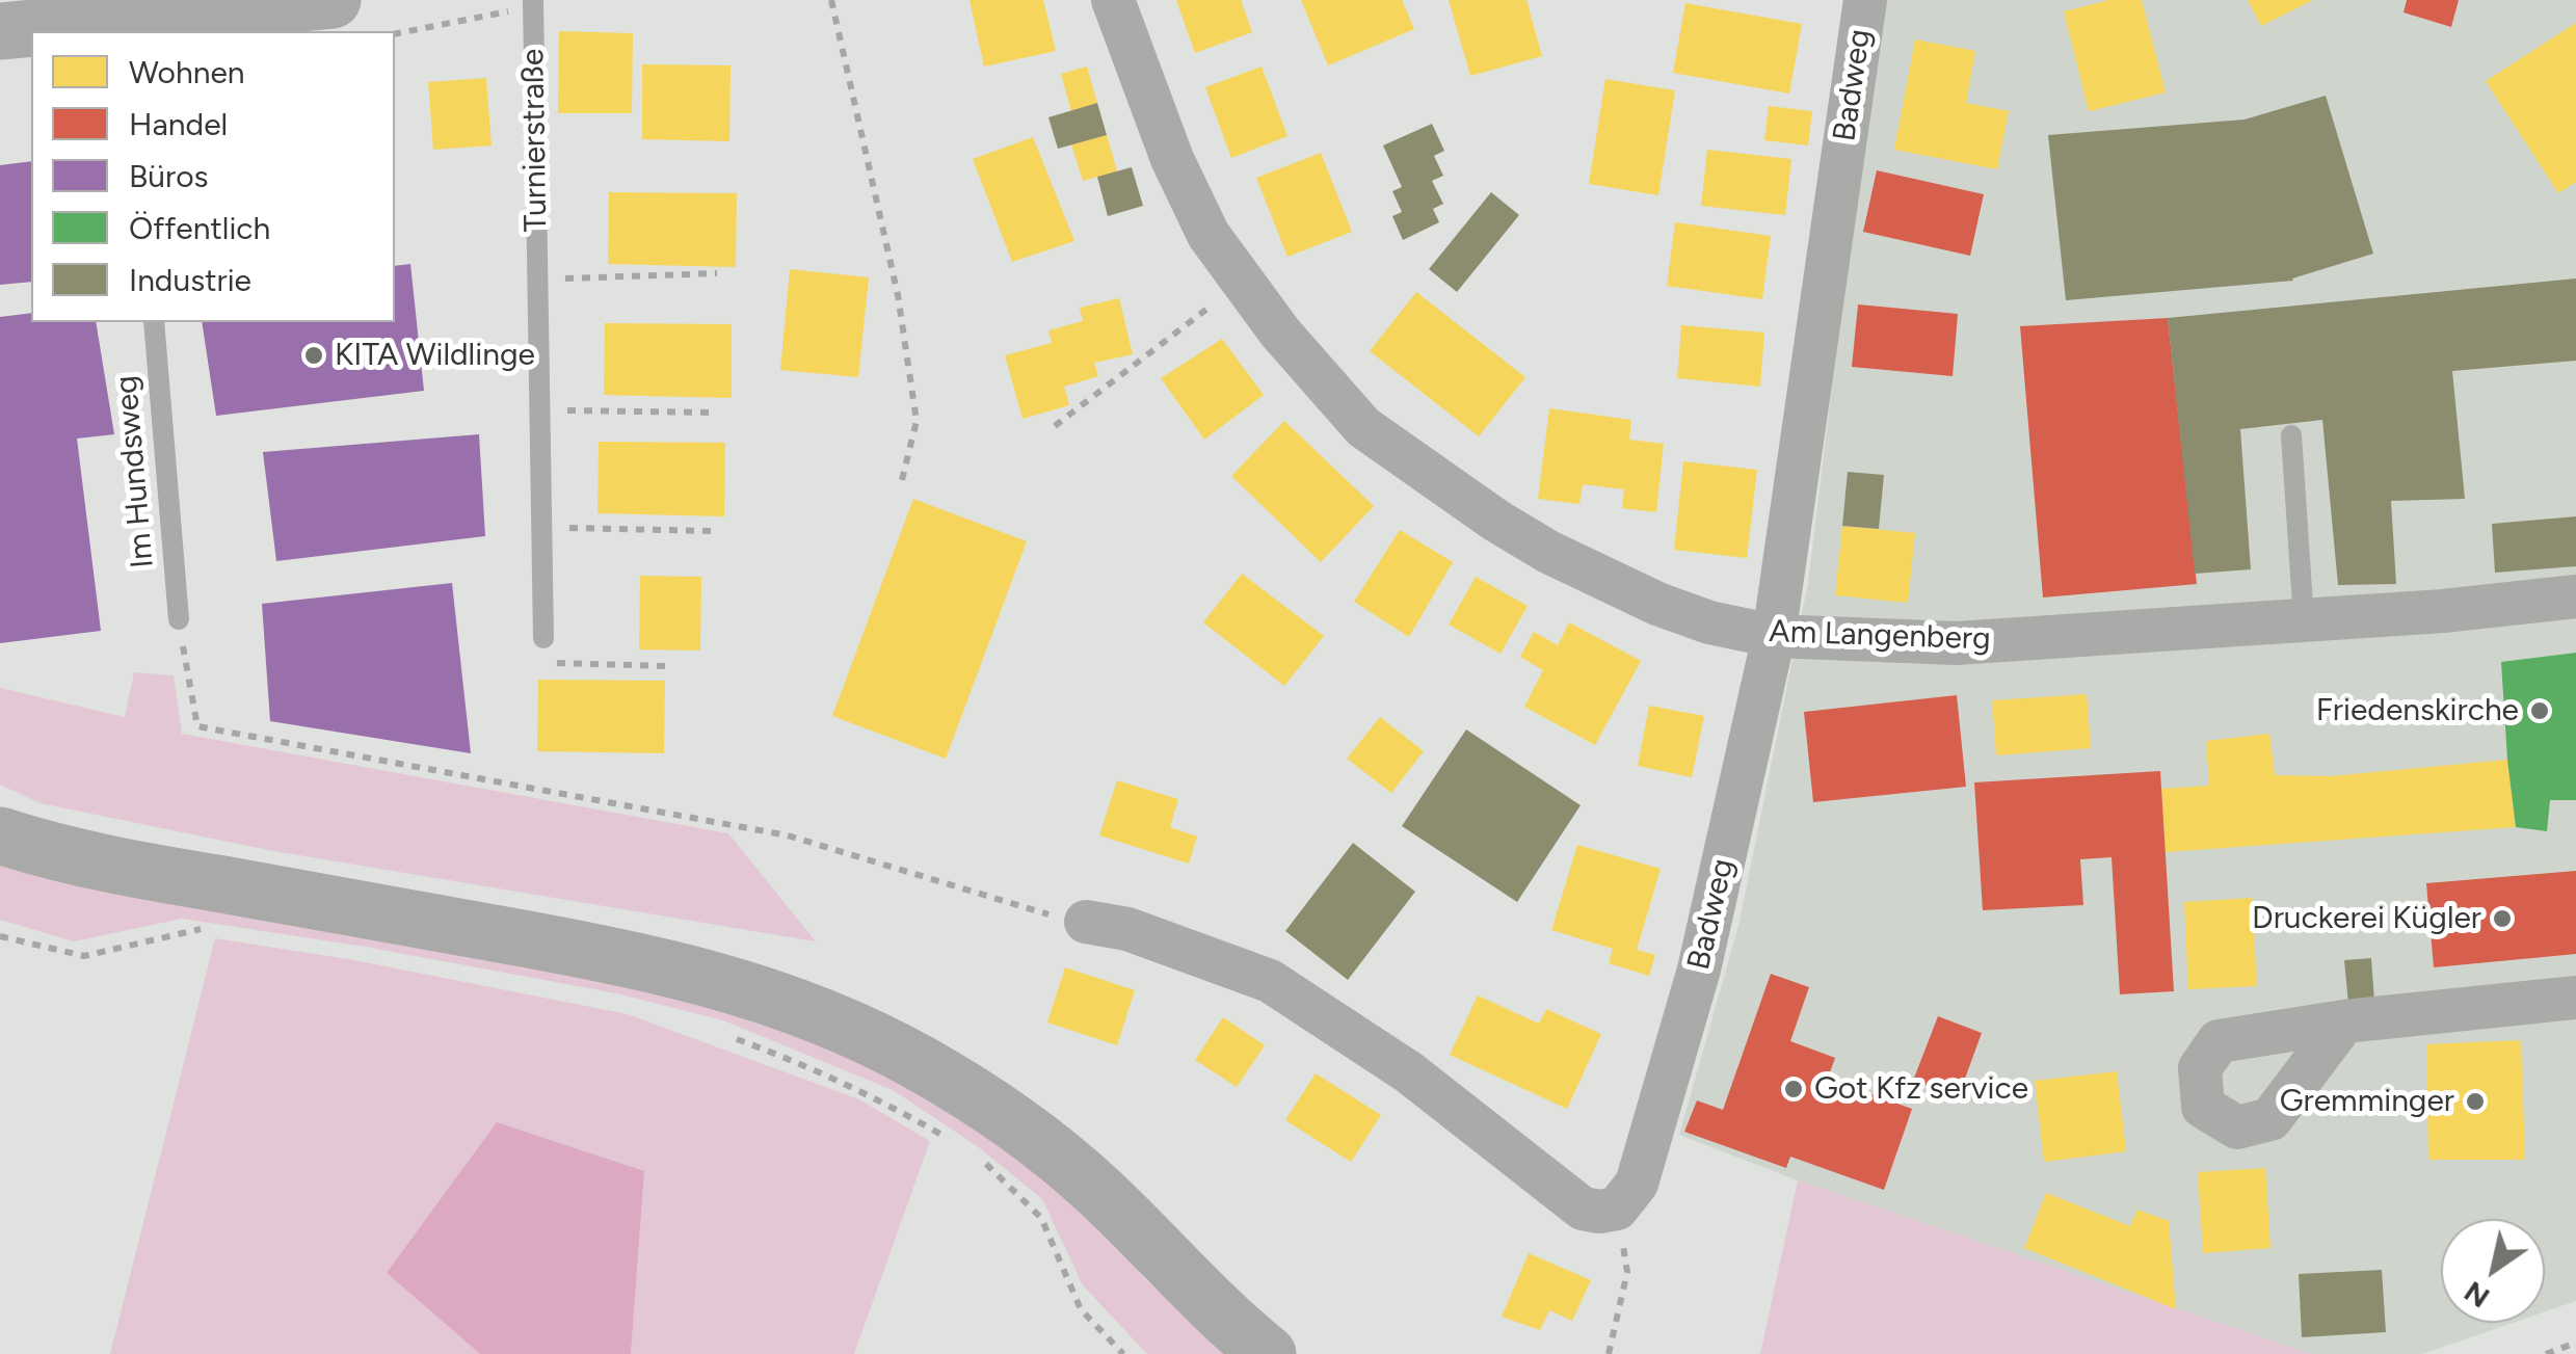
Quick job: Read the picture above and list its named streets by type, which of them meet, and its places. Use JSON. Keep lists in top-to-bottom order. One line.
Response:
{"streets":{"street":["Badweg","Am Langenberg"],"lane":["Turnierstraße","Im Hundsweg"]},"crossings":[["Badweg","Am Langenberg"]],"places":["KITA Wildlinge","Friedenskirche","Druckerei Kügler","Got Kfz service","Gremminger"],"legend":["Wohnen","Handel","Büros","Öffentlich","Industrie"],"north":"bottom left"}
